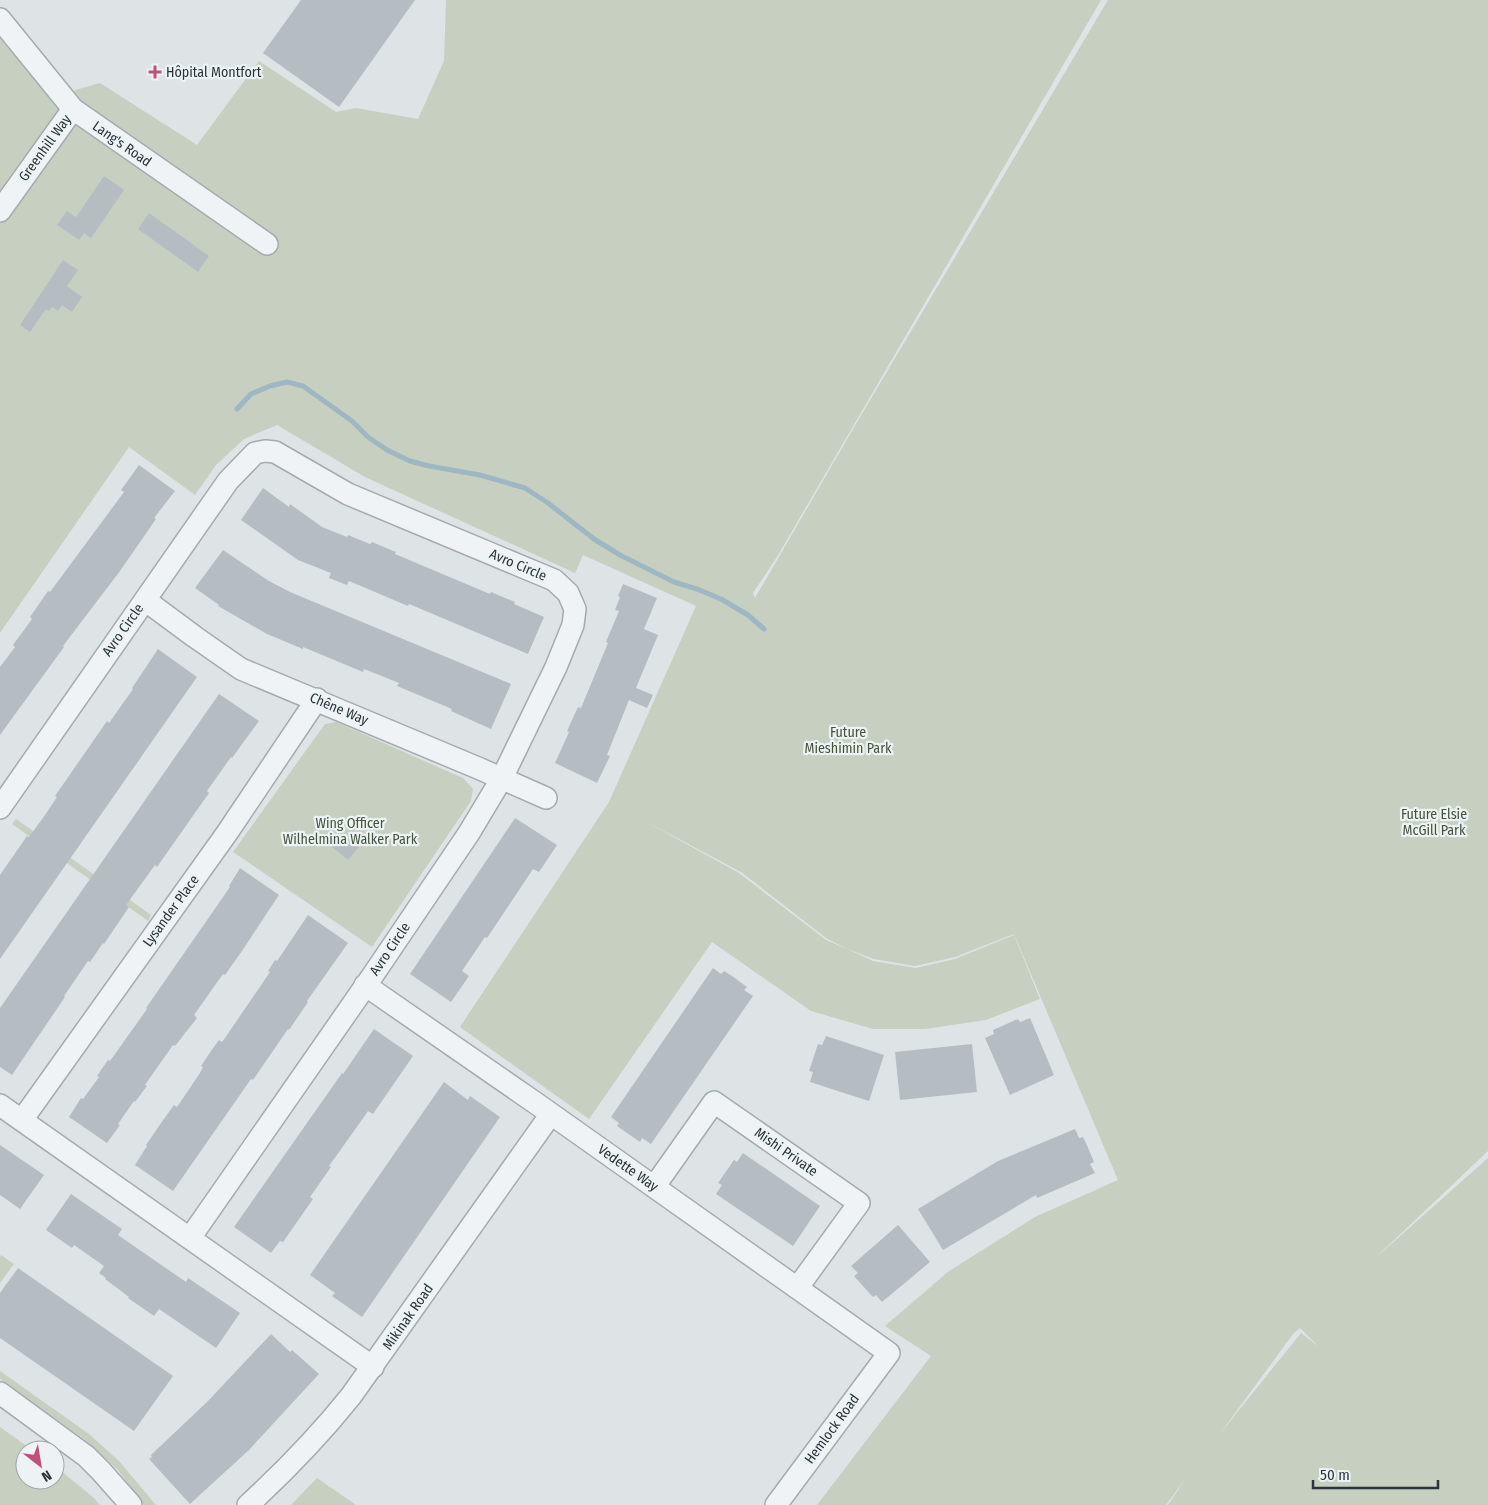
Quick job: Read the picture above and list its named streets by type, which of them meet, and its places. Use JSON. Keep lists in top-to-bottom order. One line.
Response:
{"streets":{"street":["Lang's Road","Greenhill Way","Avro Circle","Chêne Way","Lysander Place","Mishi Private","Vedette Way","Mikinak Road","Hemlock Road"]},"crossings":[["Lang's Road","Greenhill Way"],["Avro Circle","Chêne Way"],["Avro Circle","Vedette Way"],["Chêne Way","Lysander Place"],["Mishi Private","Vedette Way"],["Vedette Way","Mikinak Road"],["Vedette Way","Hemlock Road"]],"parks":["Future Mieshimin Park","Future Elsie McGill Park","Wing Officer Wilhelmina Walker Park"],"places":{"health":["Hôpital Montfort"]},"scale_bar":"50 m","north":"bottom right"}
